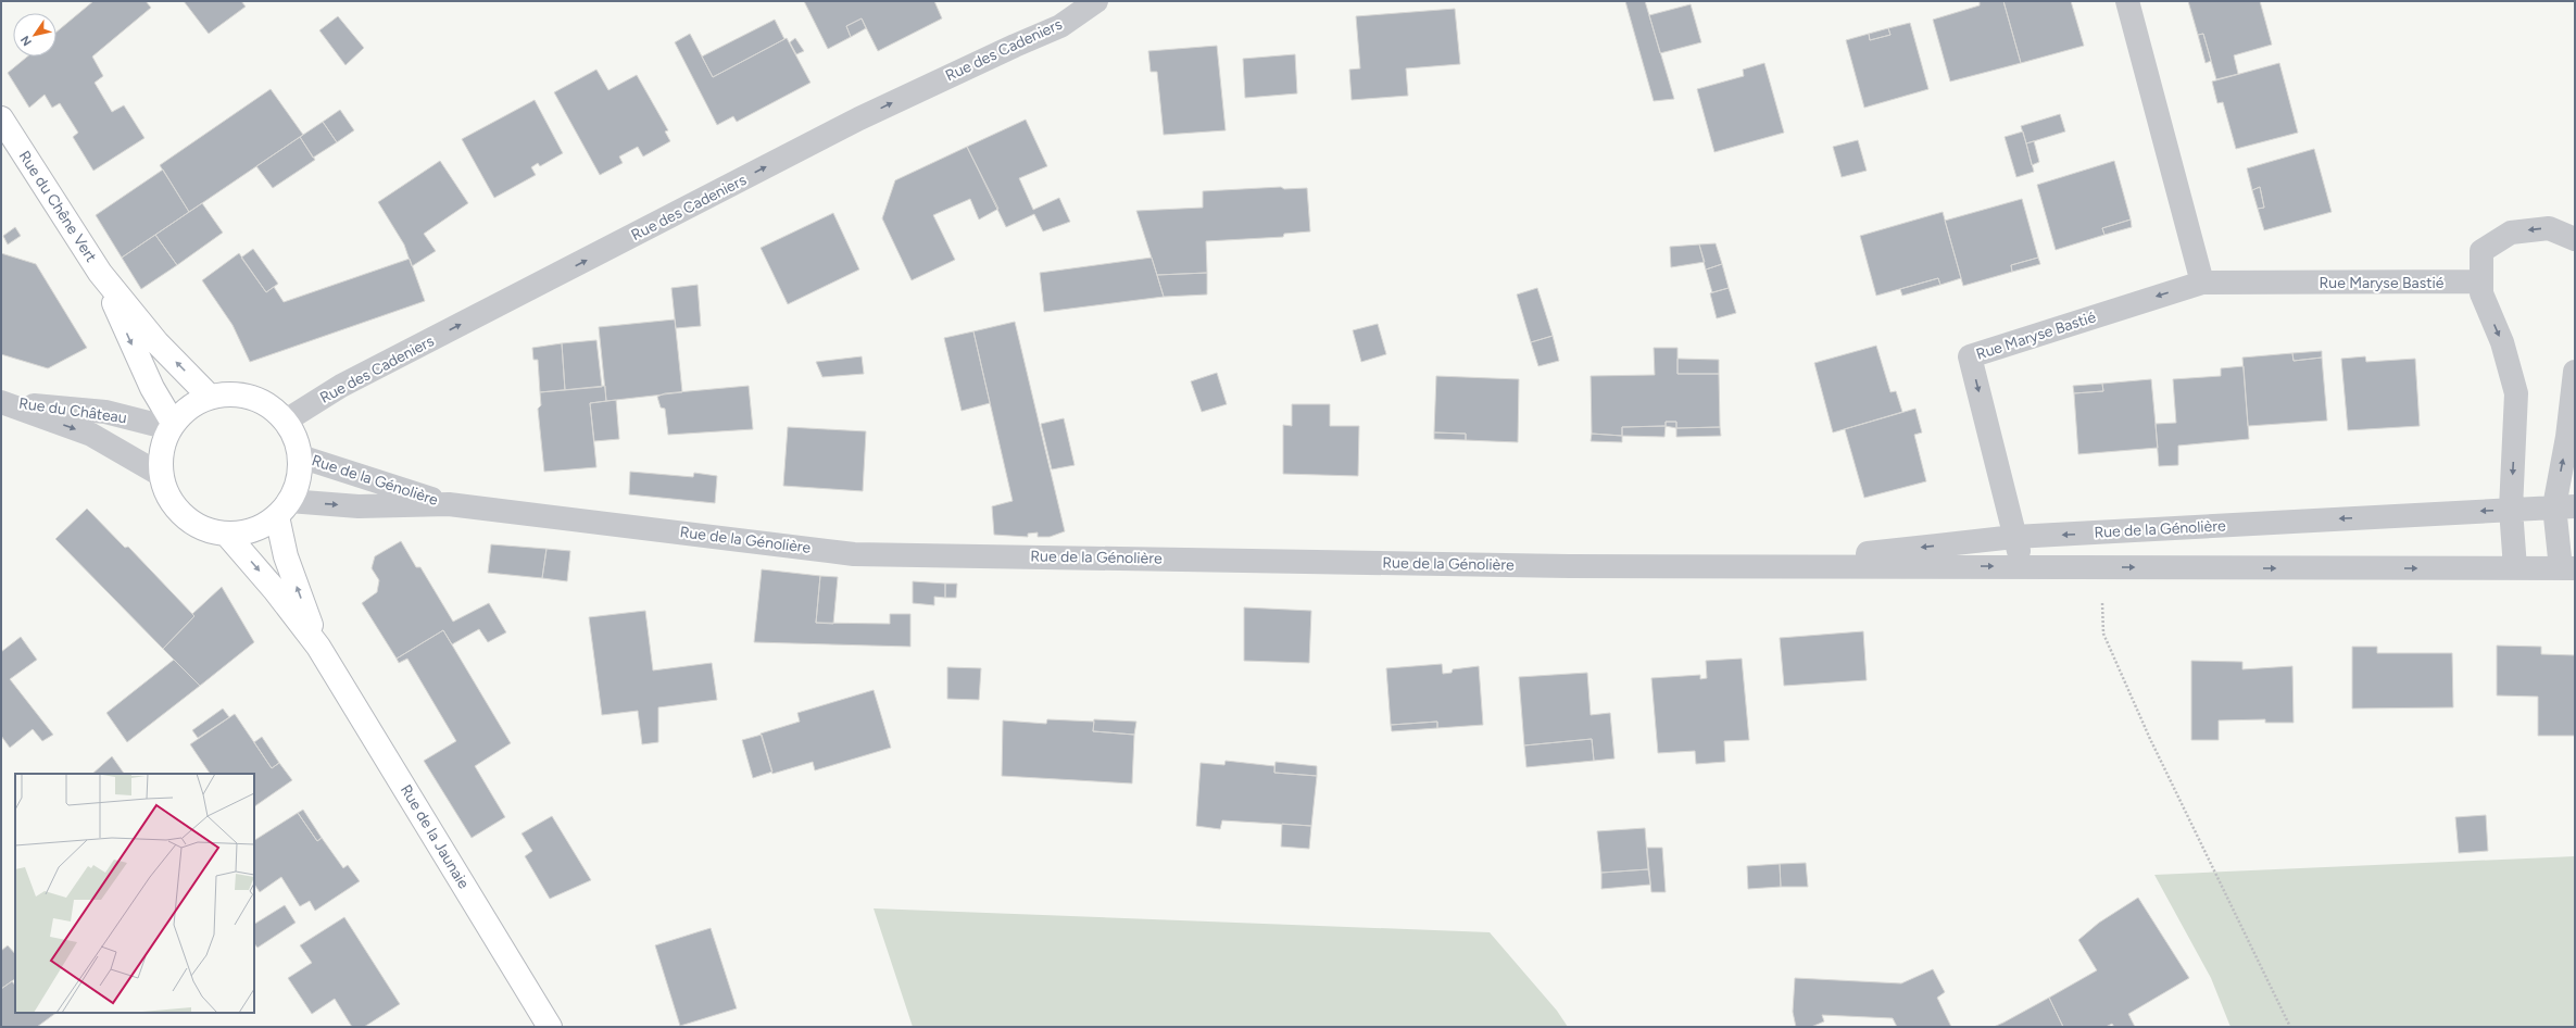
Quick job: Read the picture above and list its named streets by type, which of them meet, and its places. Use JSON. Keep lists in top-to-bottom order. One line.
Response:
{"streets":{"main road":["Rue du Chêne Vert","Rue de la Jaunaie"],"street":["Rue des Cadeniers","Rue Maryse Bastié","Rue du Château","Rue de la Génolière"]},"crossings":[["Rue des Cadeniers","Rue du Chêne Vert"],["Rue des Cadeniers","Rue du Château"],["Rue des Cadeniers","Rue de la Génolière"],["Rue des Cadeniers","Rue de la Jaunaie"],["Rue du Chêne Vert","Rue du Château"],["Rue du Chêne Vert","Rue de la Génolière"],["Rue du Chêne Vert","Rue de la Jaunaie"],["Rue Maryse Bastié","Rue de la Génolière"],["Rue du Château","Rue de la Génolière"],["Rue du Château","Rue de la Jaunaie"],["Rue de la Génolière","Rue de la Jaunaie"]],"one_way":["Rue des Cadeniers"],"north":"bottom left"}
